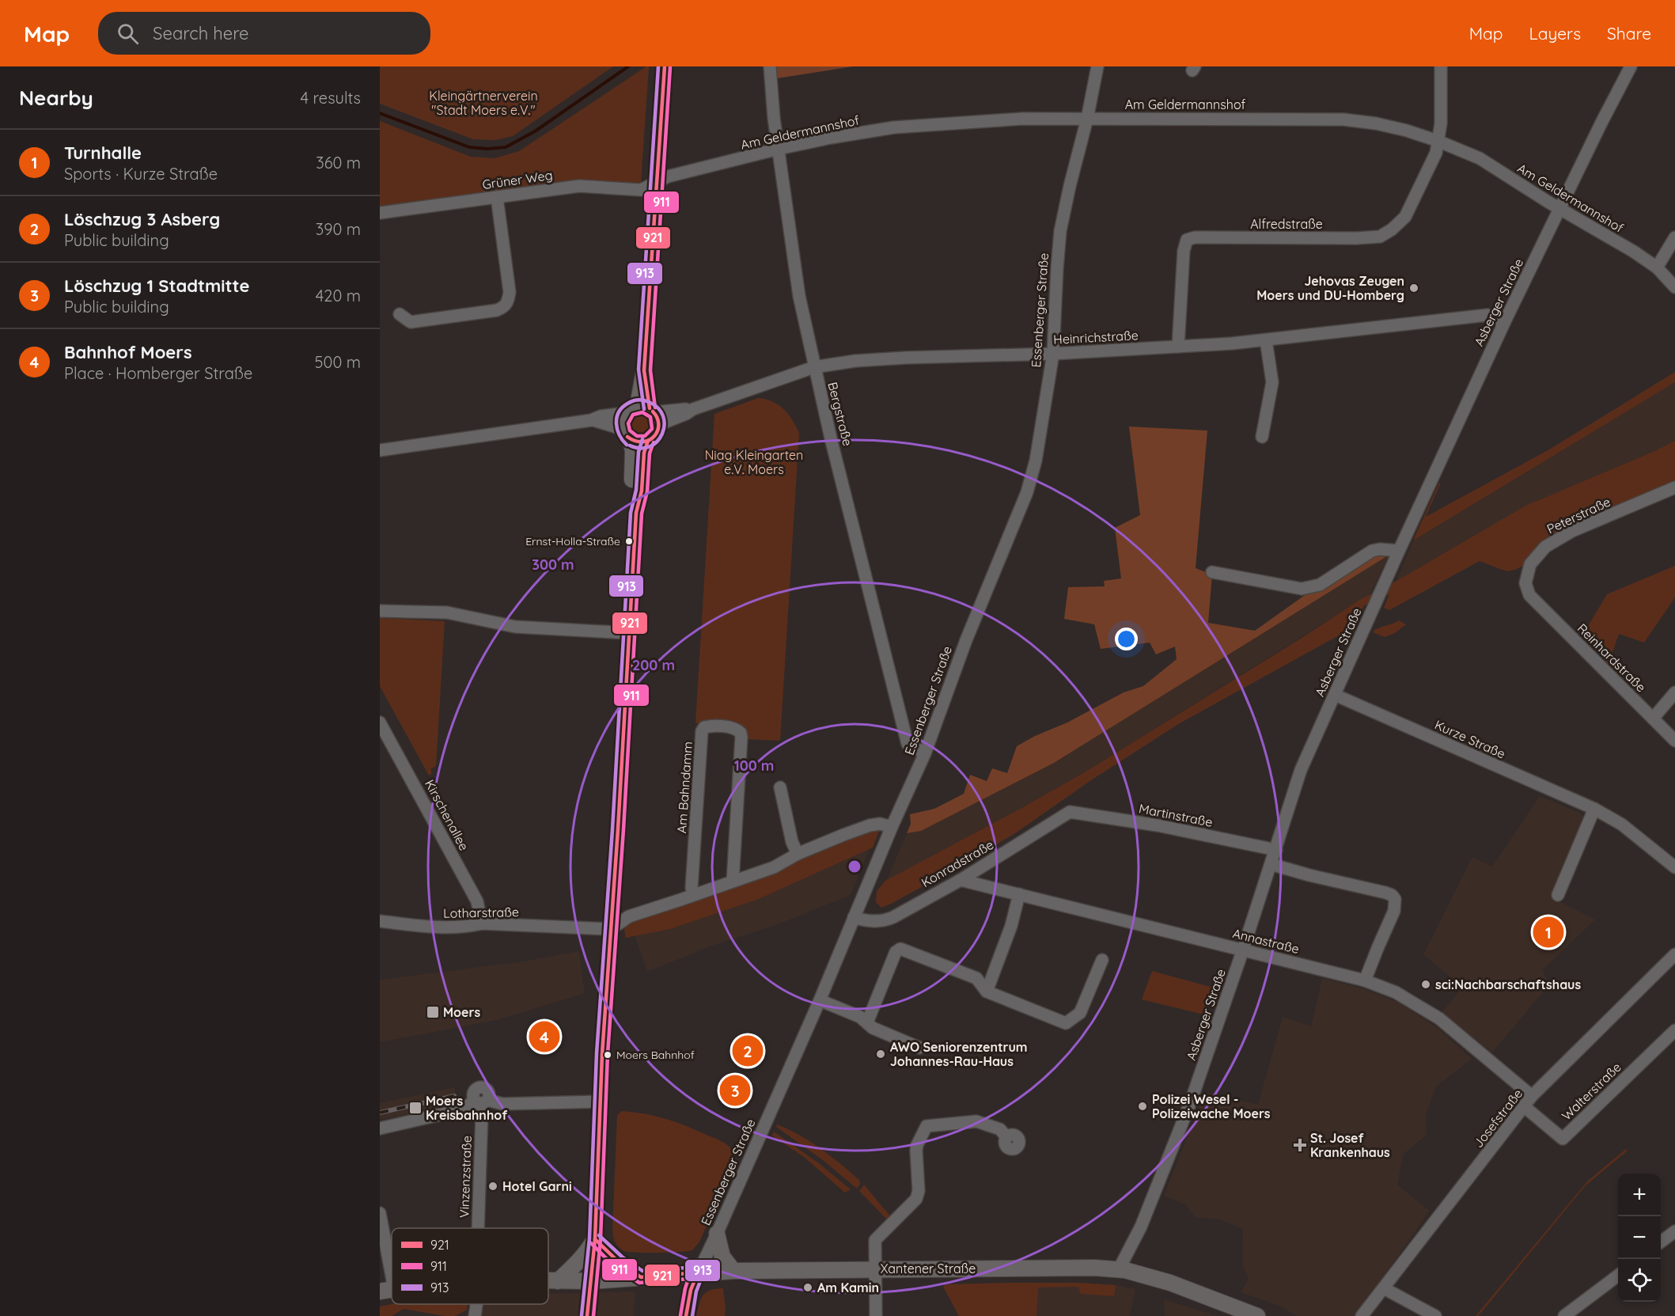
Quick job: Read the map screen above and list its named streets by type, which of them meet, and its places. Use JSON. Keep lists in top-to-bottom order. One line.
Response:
{"streets":{"main road":["Xantener Straße"],"street":["Am Geldermannshof","Grüner Weg","Alfredstraße","Asberger Straße","Essenberger Straße","Heinrichstraße","Bergstraße","Peterstraße","Reinhardstraße","Kurze Straße","Am Bahndamm","Kirschenallee","Martinstraße","Konradstraße","Lotharstraße","Annastraße","Walterstraße","Josefstraße","Vinzenzstraße"]},"crossings":[["Am Geldermannshof","Grüner Weg"],["Am Geldermannshof","Alfredstraße"],["Am Geldermannshof","Asberger Straße"],["Am Geldermannshof","Essenberger Straße"],["Am Geldermannshof","Bergstraße"],["Alfredstraße","Heinrichstraße"],["Asberger Straße","Heinrichstraße"],["Asberger Straße","Kurze Straße"],["Asberger Straße","Martinstraße"],["Asberger Straße","Annastraße"],["Asberger Straße","Xantener Straße"],["Essenberger Straße","Heinrichstraße"],["Essenberger Straße","Bergstraße"],["Essenberger Straße","Konradstraße"],["Essenberger Straße","Xantener Straße"],["Heinrichstraße","Bergstraße"],["Peterstraße","Reinhardstraße"],["Kirschenallee","Lotharstraße"],["Martinstraße","Konradstraße"],["Konradstraße","Annastraße"],["Annastraße","Josefstraße"],["Walterstraße","Josefstraße"]],"parks":["Kleingärtnerverein \"Stadt Moers e.V.\"","Niag Kleingarten e.V. Moers"],"places":{"other":["Jehovas Zeugen Moers und DU-Homberg","Ernst-Holla-Straße","sci:Nachbarschaftshaus","AWO Seniorenzentrum Johannes-Rau-Haus","Moers Bahnhof","Polizei Wesel - Polizeiwache Moers","Hotel Garni","Am Kamin"],"transit":["Moers","Moers Kreisbahnhof"],"health":["St. Josef Krankenhaus"]},"lines":["transit line 921","transit line 913","transit line 911"],"legend":["921","911","913"],"page":{"header":"Map","search":"Search here","nav":["Map","Layers","Share"],"heading":["Nearby","4 results"],"list":[{"mark":"1","name":"Turnhalle","note":"Sports · Kurze Straße","value":"360 m"},{"mark":"2","name":"Löschzug 3 Asberg","note":"Public building","value":"390 m"},{"mark":"3","name":"Löschzug 1 Stadtmitte","note":"Public building","value":"420 m"},{"mark":"4","name":"Bahnhof Moers","note":"Place · Homberger Straße","value":"500 m"}],"pins":["1","4","2","3"],"map_buttons":["+","−"]},"rings":["300 m","200 m","100 m"]}
